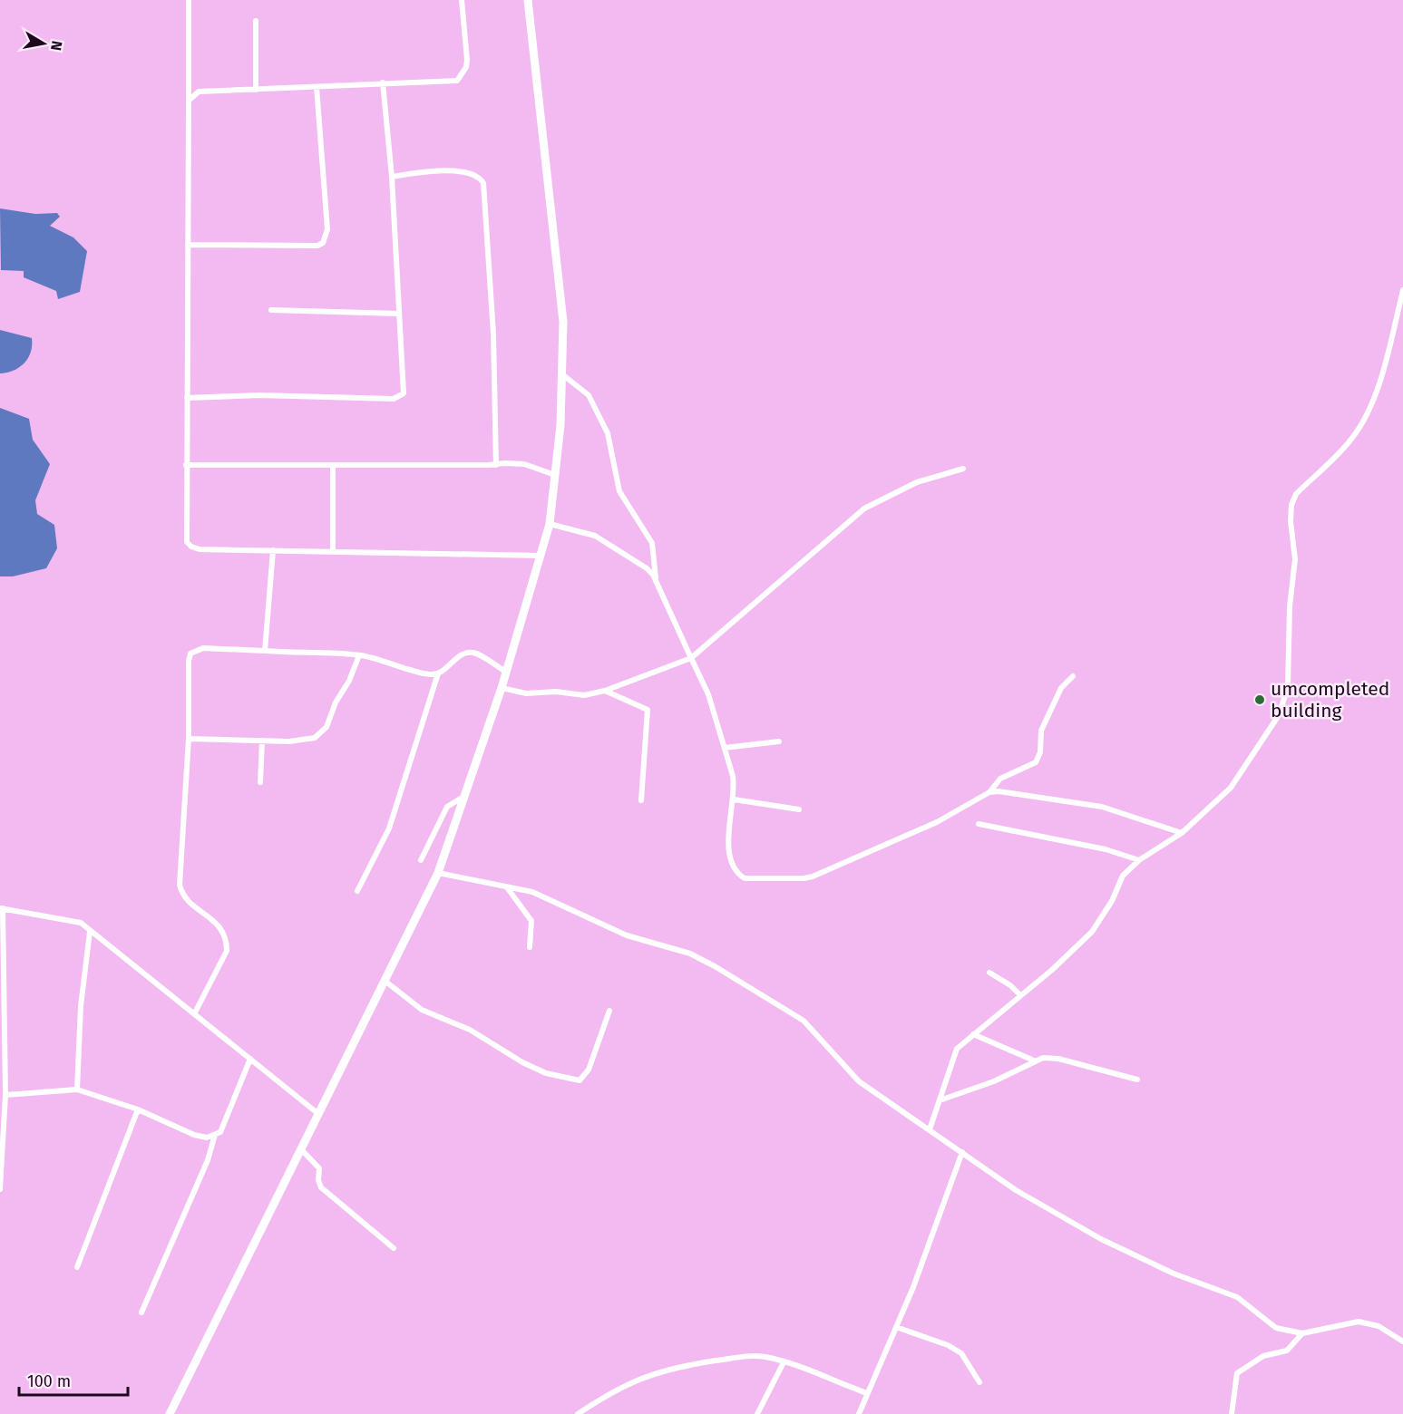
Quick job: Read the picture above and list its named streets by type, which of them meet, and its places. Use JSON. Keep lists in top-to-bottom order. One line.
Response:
{"places":["umcompleted building"],"scale_bar":"100 m","north":"right"}
